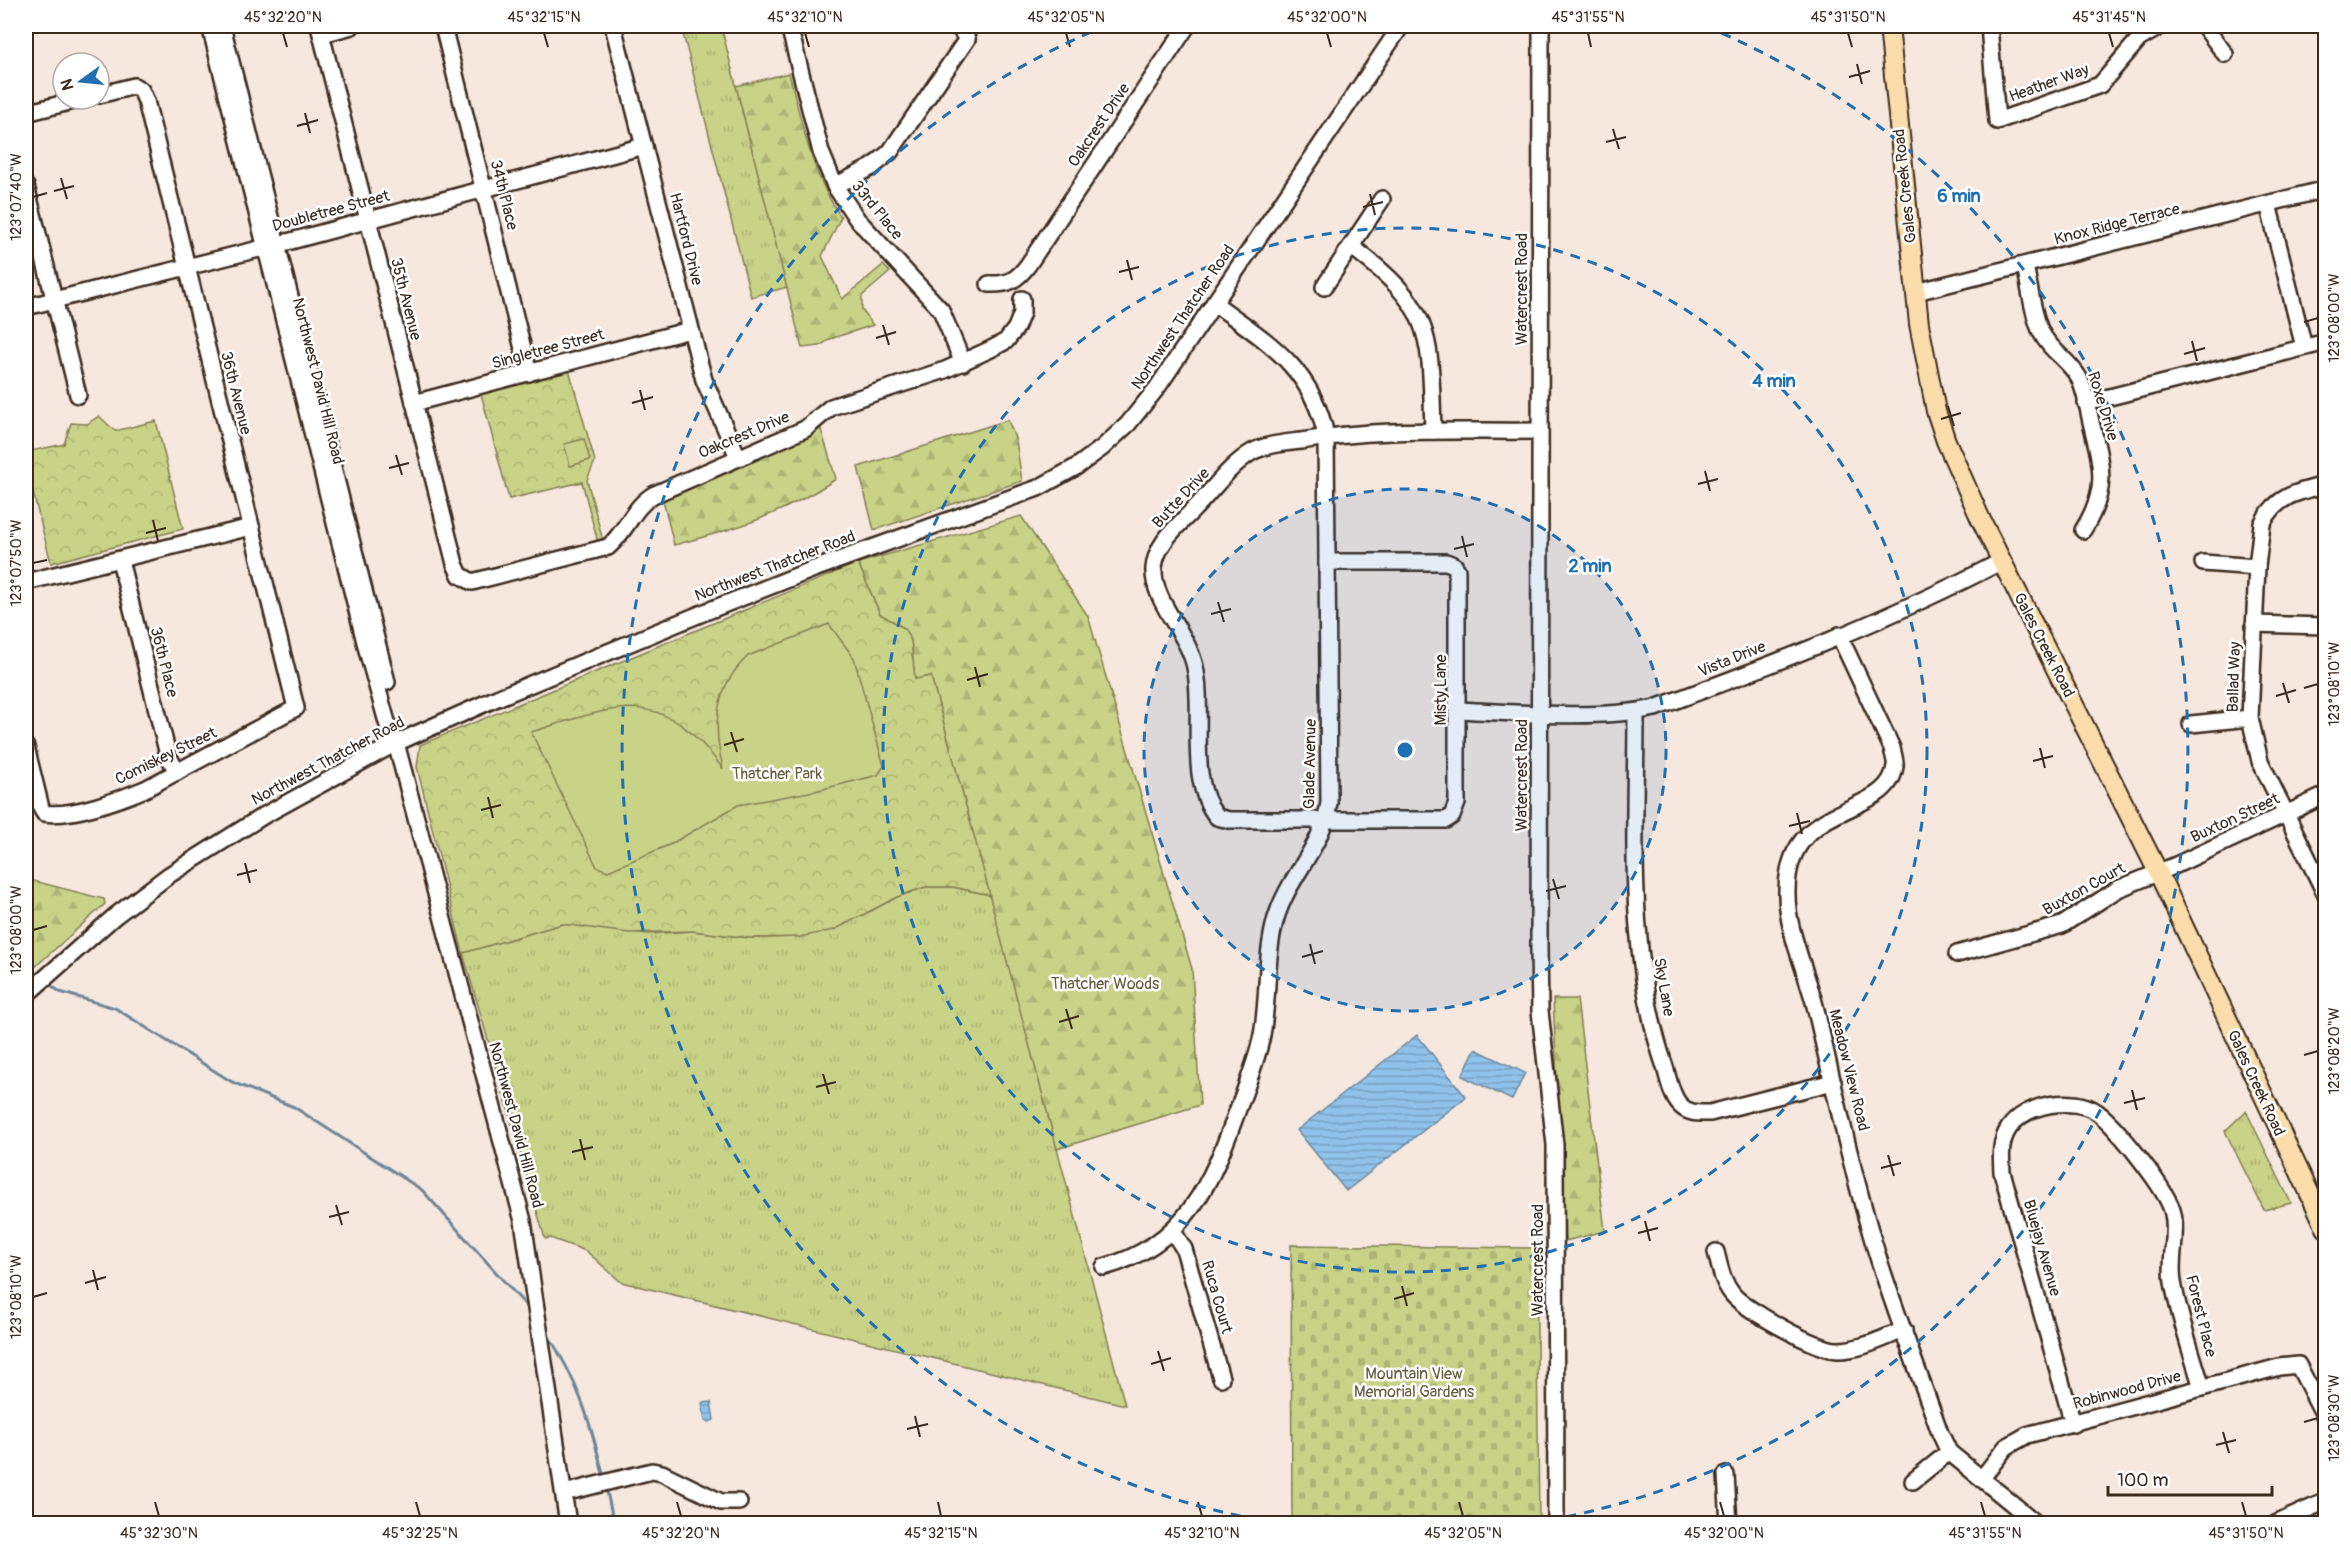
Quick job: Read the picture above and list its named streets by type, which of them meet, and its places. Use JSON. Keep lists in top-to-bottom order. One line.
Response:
{"streets":{"main road":["Gales Creek Road"],"street":["Heather Way","Oakcrest Drive","34th Place","33rd Place","Doubletree Street","Knox Ridge Terrace","Hartford Drive","Watercrest Road","35th Avenue","Northwest Thatcher Road","Singletree Street","Northwest David Hill Road","36th Avenue","Roxe Drive","Butte Drive","Vista Drive","36th Place","Ballad Way","Misty Lane","Comiskey Street","Glade Avenue","Buxton Street","Buxton Court","Sky Lane","Meadow View Road","Bluejay Avenue","Ruca Court","Forest Place","Robinwood Drive"]},"crossings":[["Oakcrest Drive","33rd Place"],["Oakcrest Drive","Hartford Drive"],["Oakcrest Drive","35th Avenue"],["Gales Creek Road","Knox Ridge Terrace"],["Gales Creek Road","Vista Drive"],["Gales Creek Road","Buxton Street"],["Gales Creek Road","Buxton Court"],["34th Place","Doubletree Street"],["34th Place","Singletree Street"],["Doubletree Street","Hartford Drive"],["Doubletree Street","35th Avenue"],["Doubletree Street","Northwest David Hill Road"],["Doubletree Street","36th Avenue"],["Knox Ridge Terrace","Roxe Drive"],["Hartford Drive","Singletree Street"],["Watercrest Road","Butte Drive"],["Watercrest Road","Vista Drive"],["35th Avenue","Singletree Street"],["Northwest Thatcher Road","Northwest David Hill Road"],["Northwest Thatcher Road","Glade Avenue"],["36th Avenue","Comiskey Street"],["Butte Drive","Misty Lane"],["Butte Drive","Glade Avenue"],["Vista Drive","Misty Lane"],["Vista Drive","Sky Lane"],["Vista Drive","Meadow View Road"],["36th Place","Comiskey Street"],["Ballad Way","Buxton Street"],["Misty Lane","Glade Avenue"],["Glade Avenue","Ruca Court"],["Buxton Street","Buxton Court"],["Sky Lane","Meadow View Road"],["Meadow View Road","Robinwood Drive"],["Bluejay Avenue","Forest Place"],["Bluejay Avenue","Robinwood Drive"],["Forest Place","Robinwood Drive"]],"parks":["Thatcher Park","Thatcher Woods","Mountain View Memorial Gardens"],"scale_bar":"100 m","north":"left","coordinates":["45°32'20\"N","45°32'15\"N","45°32'10\"N","45°32'05\"N","45°32'00\"N","45°31'55\"N","45°31'50\"N","45°31'45\"N","123°07'40\"W","123°08'00\"W","123°07'50\"W","123°08'10\"W","123°08'20\"W","123°08'30\"W","45°32'30\"N","45°32'25\"N"],"rings":["6 min","4 min","2 min"]}
